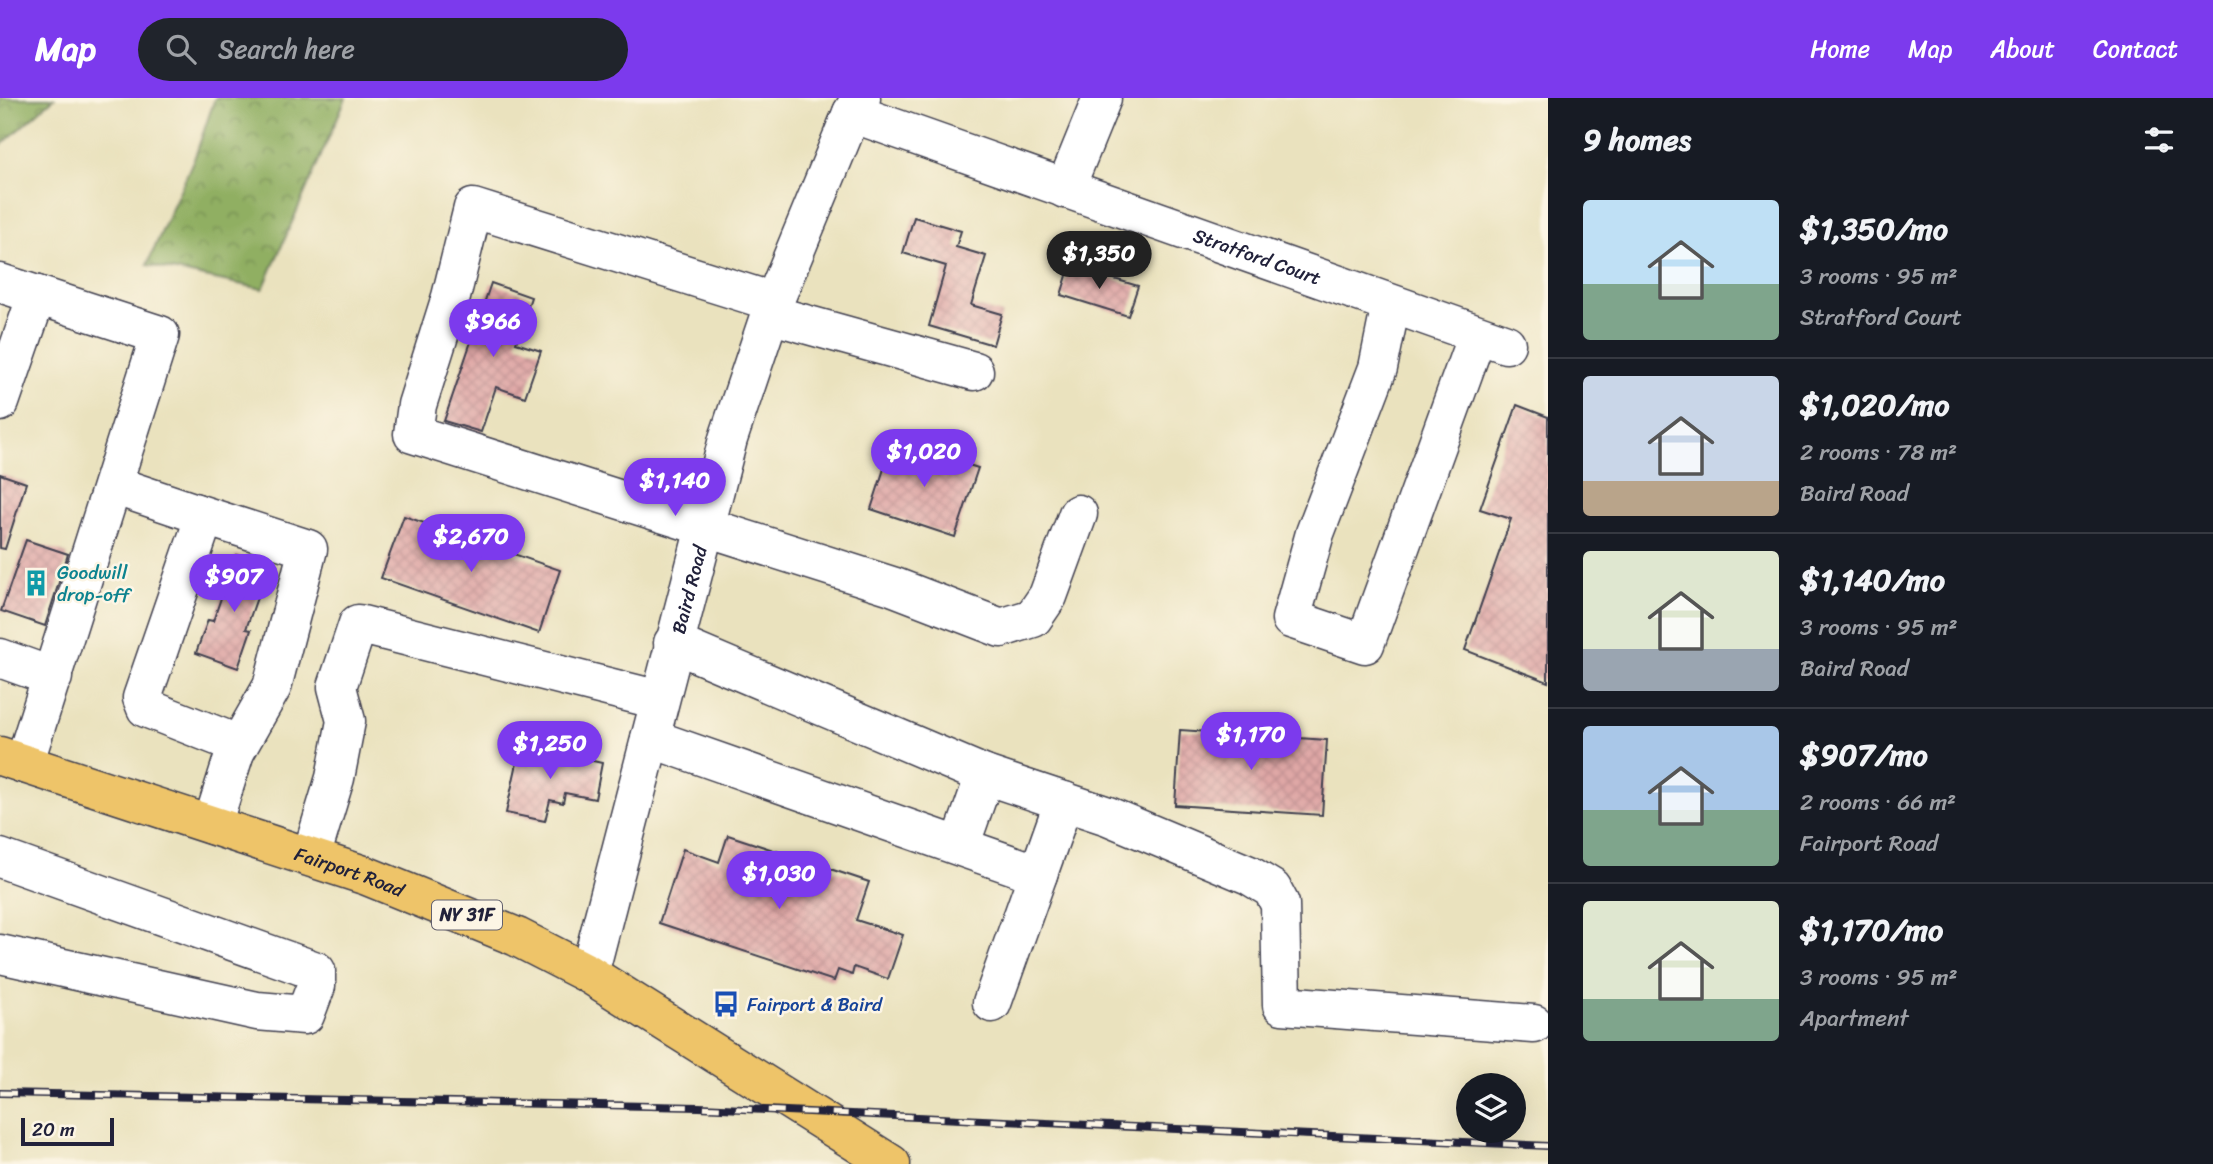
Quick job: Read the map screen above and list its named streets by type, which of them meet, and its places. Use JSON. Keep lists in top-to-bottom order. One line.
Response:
{"streets":{"main road":["Fairport Road","NY 31F"],"street":["Stratford Court","Baird Road"]},"crossings":[["Stratford Court","Baird Road"],["Baird Road","Fairport Road"]],"places":{"building":["Goodwill drop-off"],"bus stop":["Fairport & Baird"]},"scale_bar":"20 m","page":{"header":"Map","search":"Search here","nav":["Home","Map","About","Contact"],"heading":"9 homes","list":[{"name":"$1,350/mo","note":"3 rooms · 95 m² · Stratford Court"},{"name":"$1,020/mo","note":"2 rooms · 78 m² · Baird Road"},{"name":"$1,140/mo","note":"3 rooms · 95 m² · Baird Road"},{"name":"$907/mo","note":"2 rooms · 66 m² · Fairport Road"},{"name":"$1,170/mo","note":"3 rooms · 95 m² · Apartment"}],"price":["$1,350","$966","$1,020","$1,140","$2,670","$907","$1,170","$1,250","$1,030"],"scale":"20 m"}}
